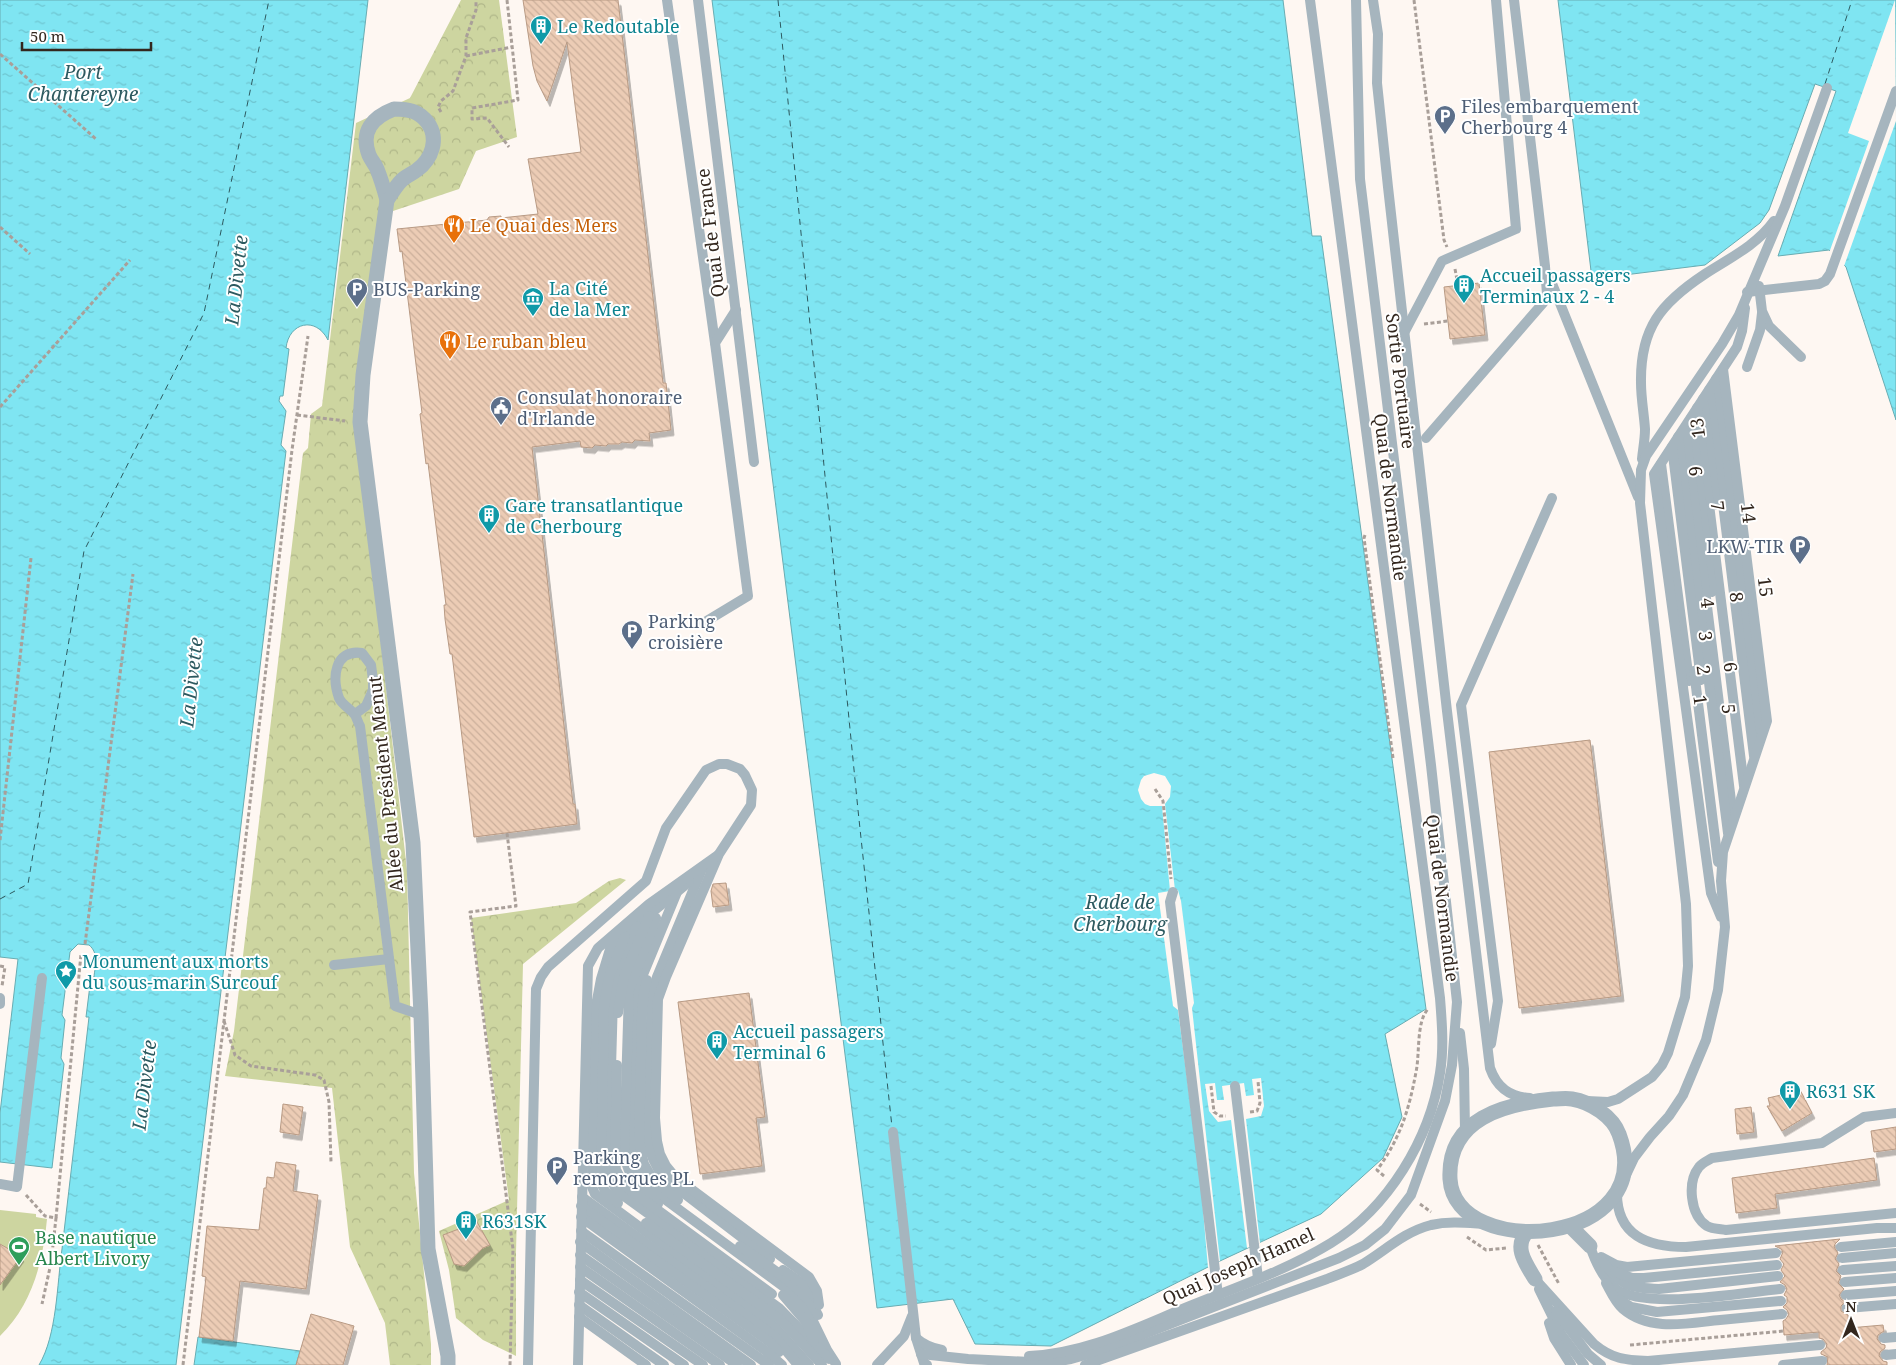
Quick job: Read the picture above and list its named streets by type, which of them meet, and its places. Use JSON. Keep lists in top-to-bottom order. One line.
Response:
{"streets":{"street":["Allée du Président Menut"],"lane":["Quai de France","Sortie Portuaire","13","9","Quai de Normandie","7","14","15","8","4","3","6","2","1","5","Quai Joseph Hamel"]},"crossings":[["Quai de Normandie","Quai Joseph Hamel"],["14","15"],["4","3"],["4","2"],["4","1"],["3","2"],["3","1"],["2","1"]],"water":["Port Chantereyne","La Divette","Rade de Cherbourg"],"places":{"building":["Le Redoutable","Accueil passagers Terminaux 2 - 4","Gare transatlantique de Cherbourg","Accueil passagers Terminal 6","R631 SK","R631SK"],"parking":["Files embarquement Cherbourg 4","BUS-Parking","LKW-TIR","Parking croisière","Parking remorques PL"],"restaurant":["Le Quai des Mers","Le ruban bleu"],"museum":["La Cité de la Mer"],"public building":["Consulat honoraire d'Irlande"],"place":["Monument aux morts du sous-marin Surcouf"],"sports":["Base nautique Albert Livory"]},"scale_bar":"50 m","north":"top"}
